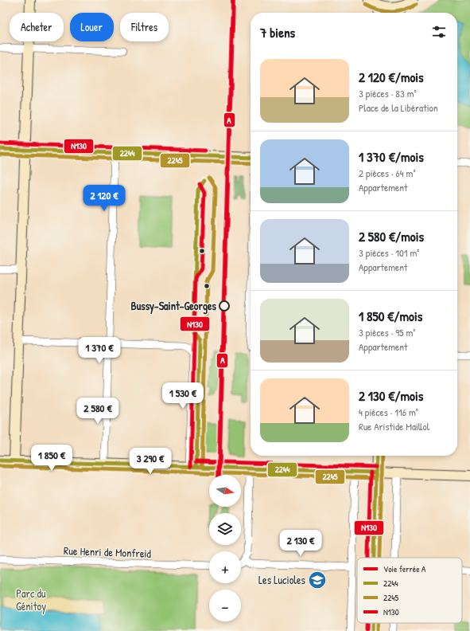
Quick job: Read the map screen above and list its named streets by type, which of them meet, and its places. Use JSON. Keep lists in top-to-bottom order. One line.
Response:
{"streets":{"street":["Rue Henri de Monfreid"]},"parks":["Parc du Génitoy"],"places":{"other":["Bussy-Saint-Georges"],"school or university":["Les Lucioles"]},"lines":["rail line A","transit line 2245","transit line N130","transit line 2244"],"legend":["Voie ferrée A","2244","2245","N130"],"north":"right","page":{"chip":["Acheter","Louer","Filtres"],"heading":"7 biens","list":[{"name":"2 120 €/mois","note":"3 pièces · 83 m² · Place de la Libération"},{"name":"1 370 €/mois","note":"2 pièces · 64 m² · Appartement"},{"name":"2 580 €/mois","note":"3 pièces · 101 m² · Appartement"},{"name":"1 850 €/mois","note":"3 pièces · 95 m² · Appartement"},{"name":"2 130 €/mois","note":"4 pièces · 116 m² · Rue Aristide Maillol"}],"price":["2 120 €","1 370 €","1 530 €","2 580 €","1 850 €","3 290 €","2 130 €"],"map_buttons":["+","−"]}}
